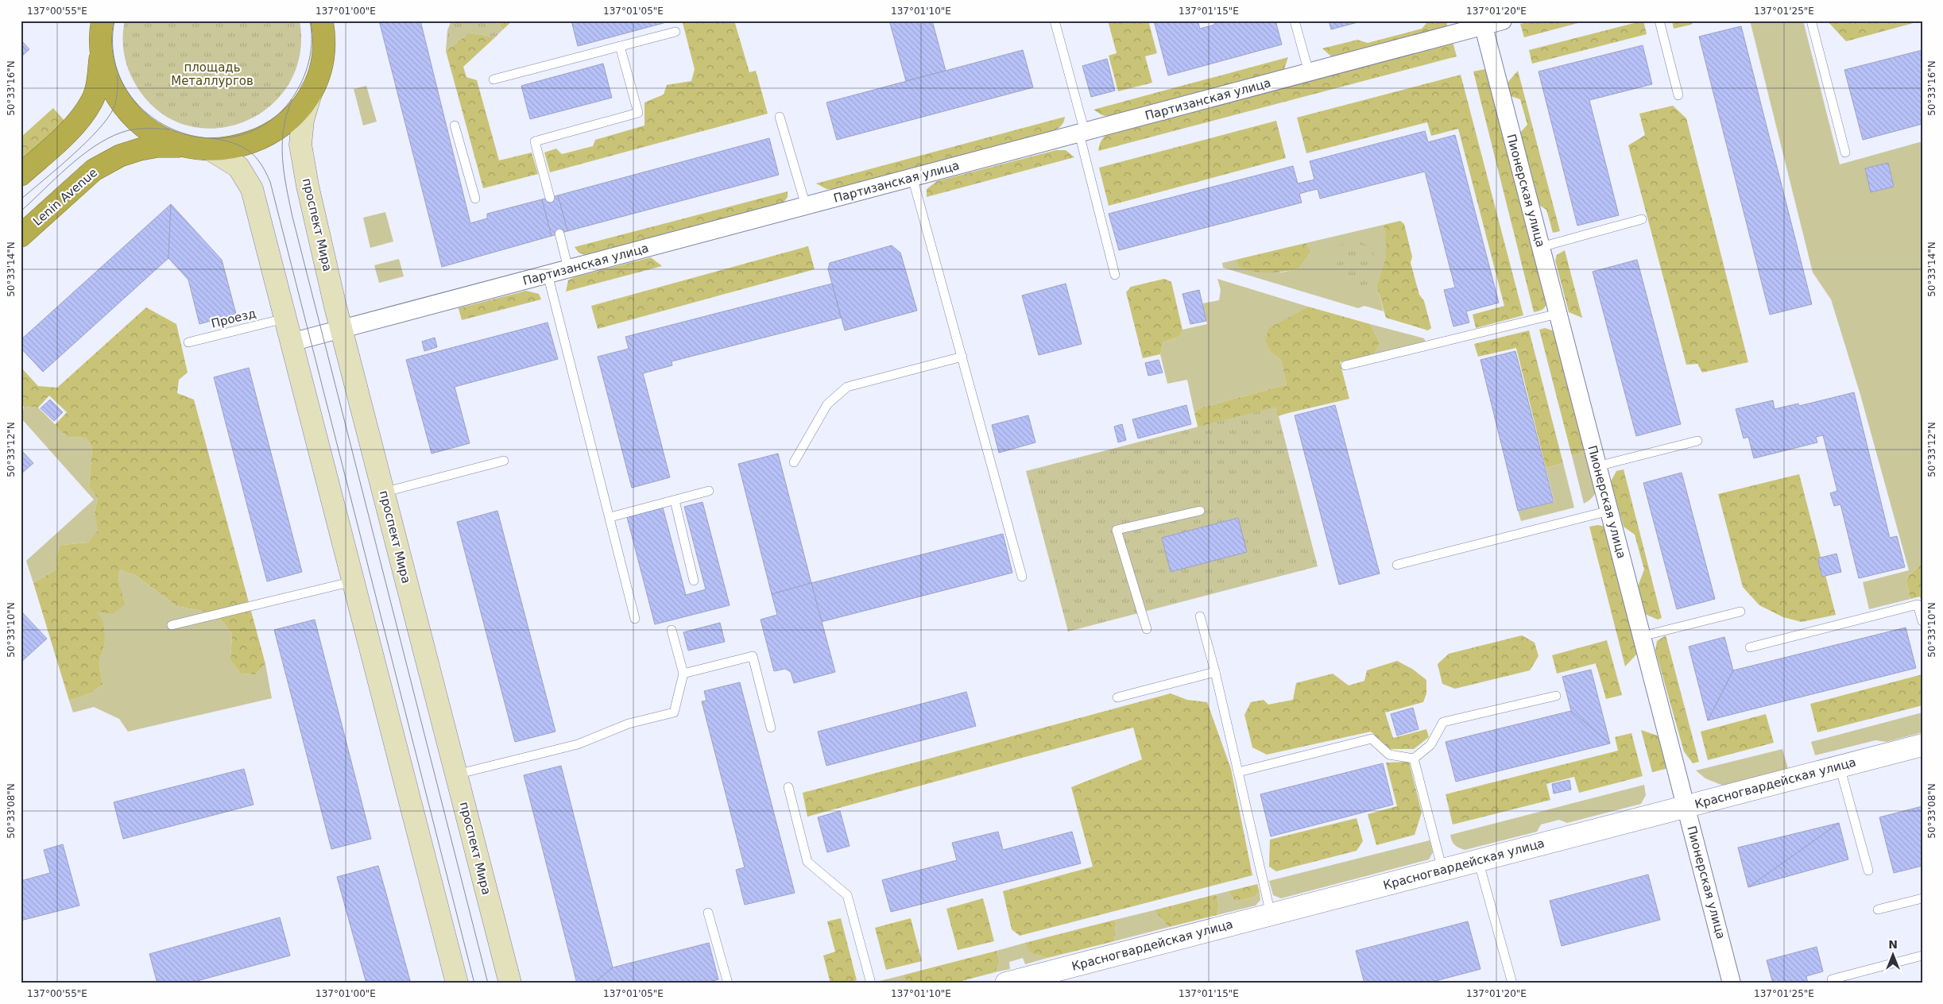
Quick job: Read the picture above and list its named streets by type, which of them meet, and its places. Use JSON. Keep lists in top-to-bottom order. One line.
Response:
{"streets":{"highway":["Lenin Avenue"],"main road":["проспект Мира"],"street":["Партизанская улица","Пионерская улица","Красногвардейская улица"],"lane":["Проезд"]},"crossings":[["Партизанская улица","Пионерская улица"],["Партизанская улица","проспект Мира"],["Пионерская улица","Красногвардейская улица"]],"parks":["площадь Металлургов"],"north":"top","coordinates":["137°00'55\"E","137°01'00\"E","137°01'05\"E","137°01'10\"E","137°01'15\"E","137°01'20\"E","137°01'25\"E","50°33'16\"N","50°33'14\"N","50°33'12\"N","50°33'10\"N","50°33'08\"N"]}
